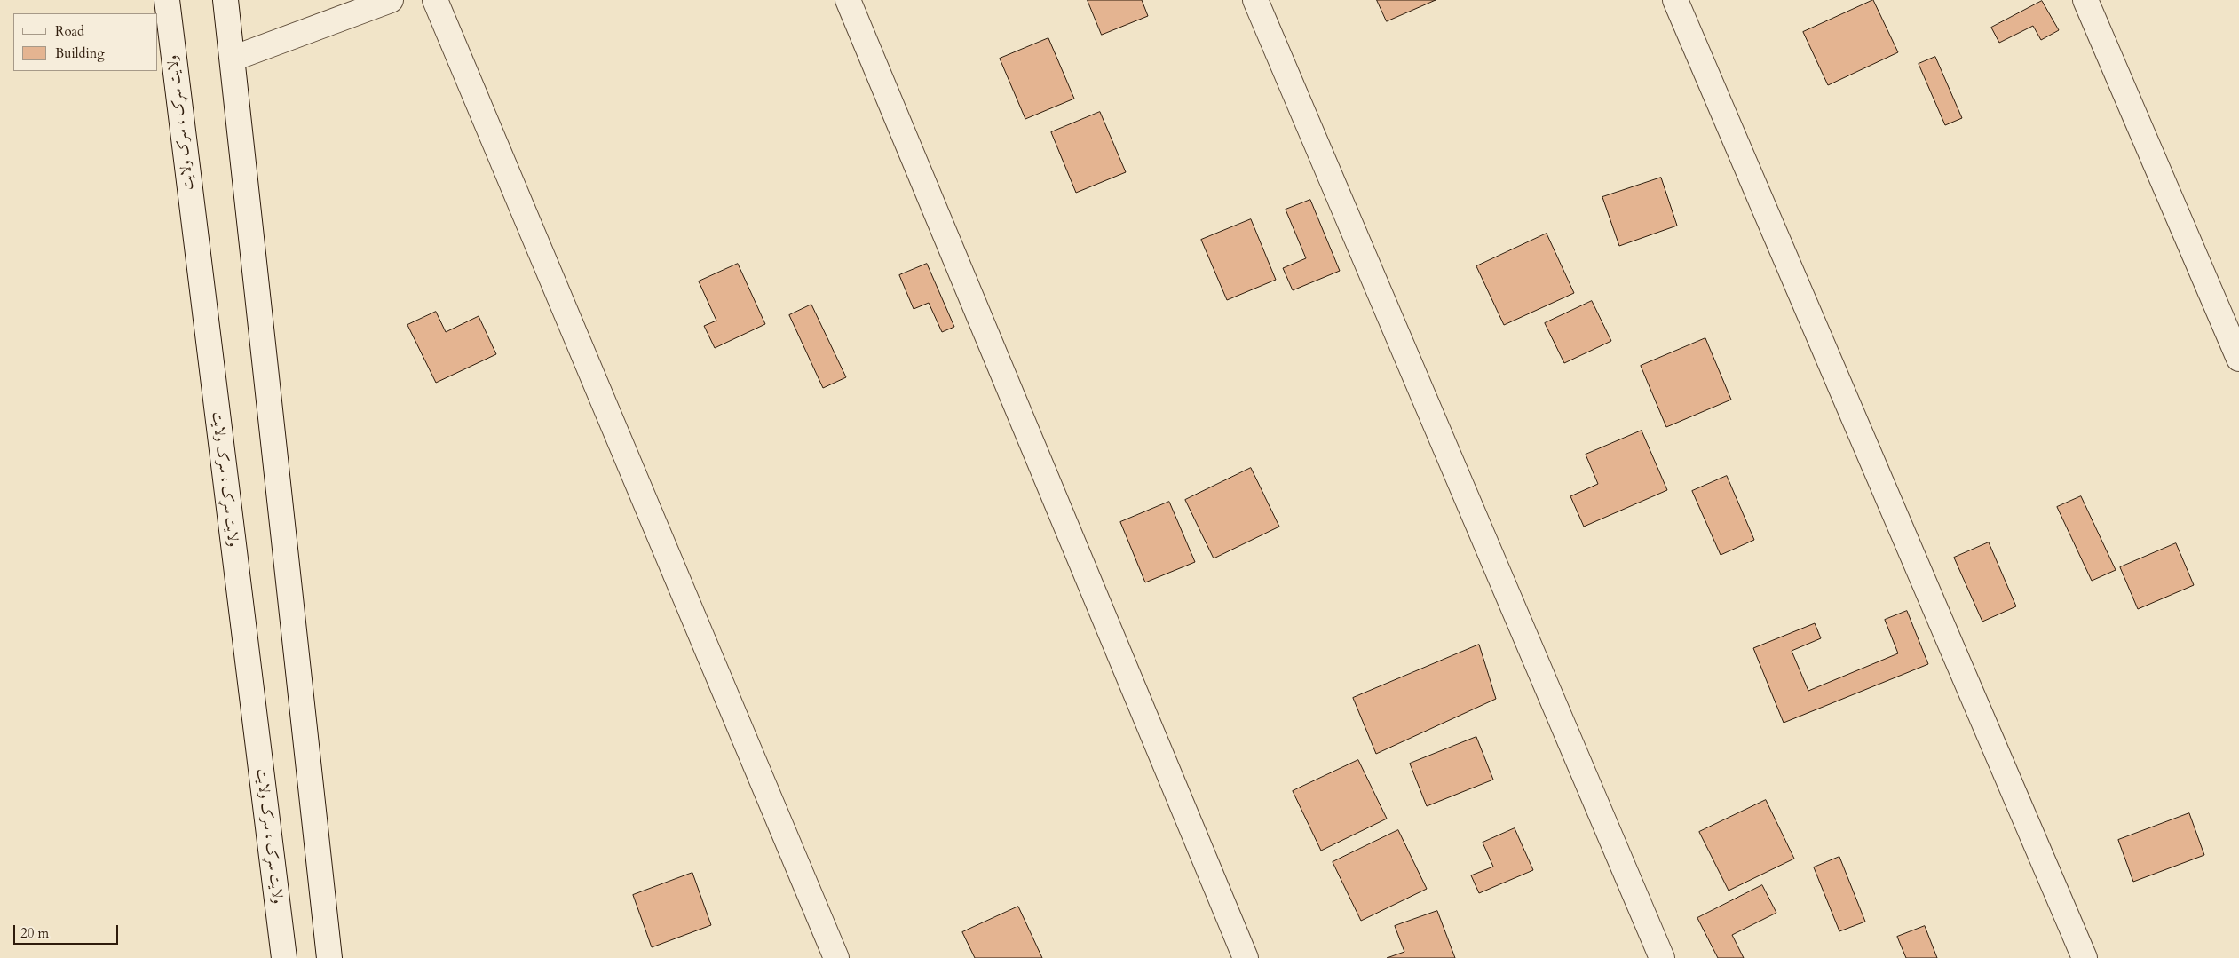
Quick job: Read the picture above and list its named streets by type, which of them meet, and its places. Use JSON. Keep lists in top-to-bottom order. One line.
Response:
{"streets":{"street":["ولایت سړک ، سرک ولایت"]},"legend":["Road","Building"],"scale_bar":"20 m"}
